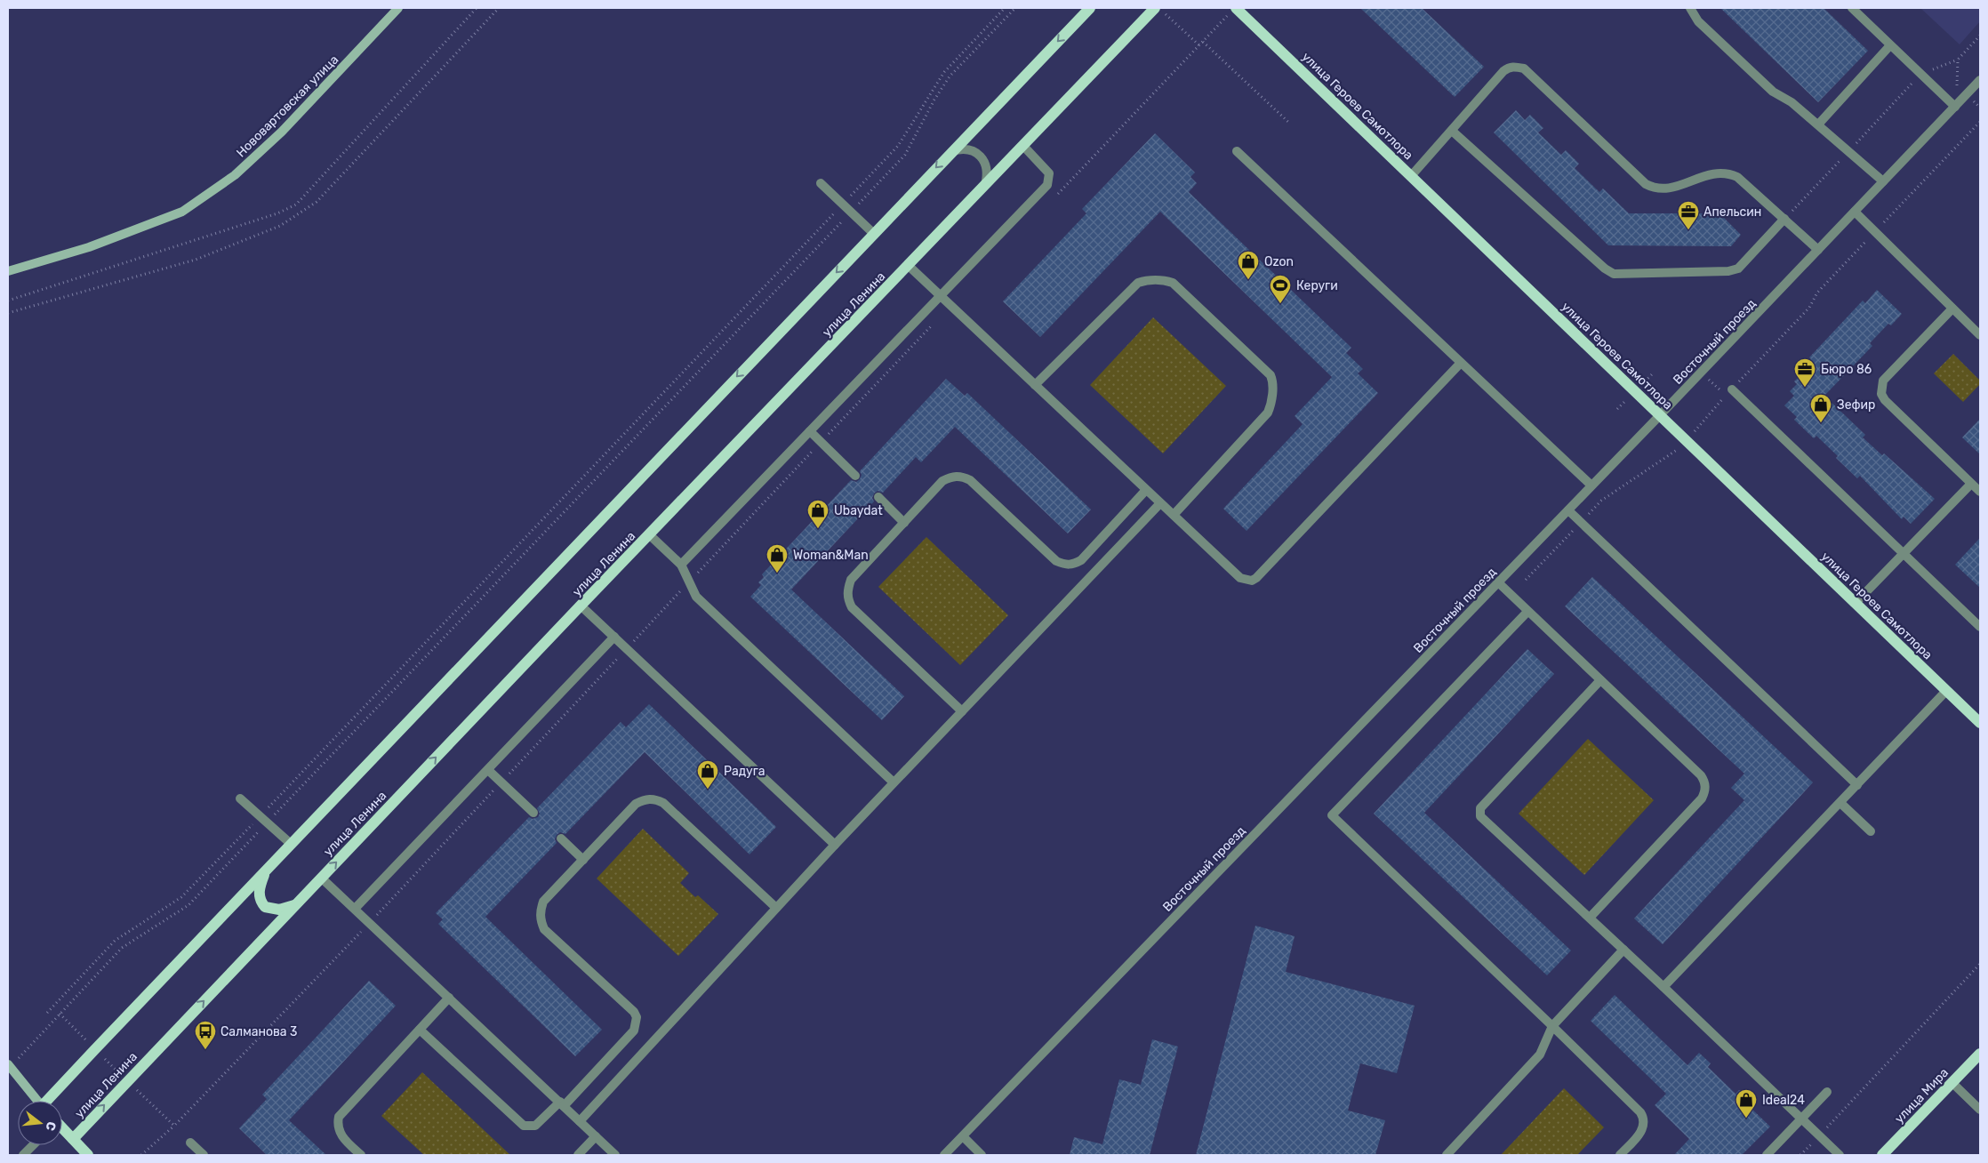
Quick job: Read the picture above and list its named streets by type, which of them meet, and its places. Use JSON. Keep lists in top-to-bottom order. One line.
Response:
{"streets":{"main road":["Нововартовская улица","улица Героев Самотлора","улица Ленина","улица Мира"],"street":["Восточный проезд"]},"crossings":[["улица Героев Самотлора","Восточный проезд"]],"places":{"office":["Апельсин","Бюро 86"],"shop":["Ozon","Зефир","Ubaydat","Woman&Man","Радуга","Ideal24"],"sports":["Керуги"],"bus stop":["Салманова 3"]},"north":"right"}
